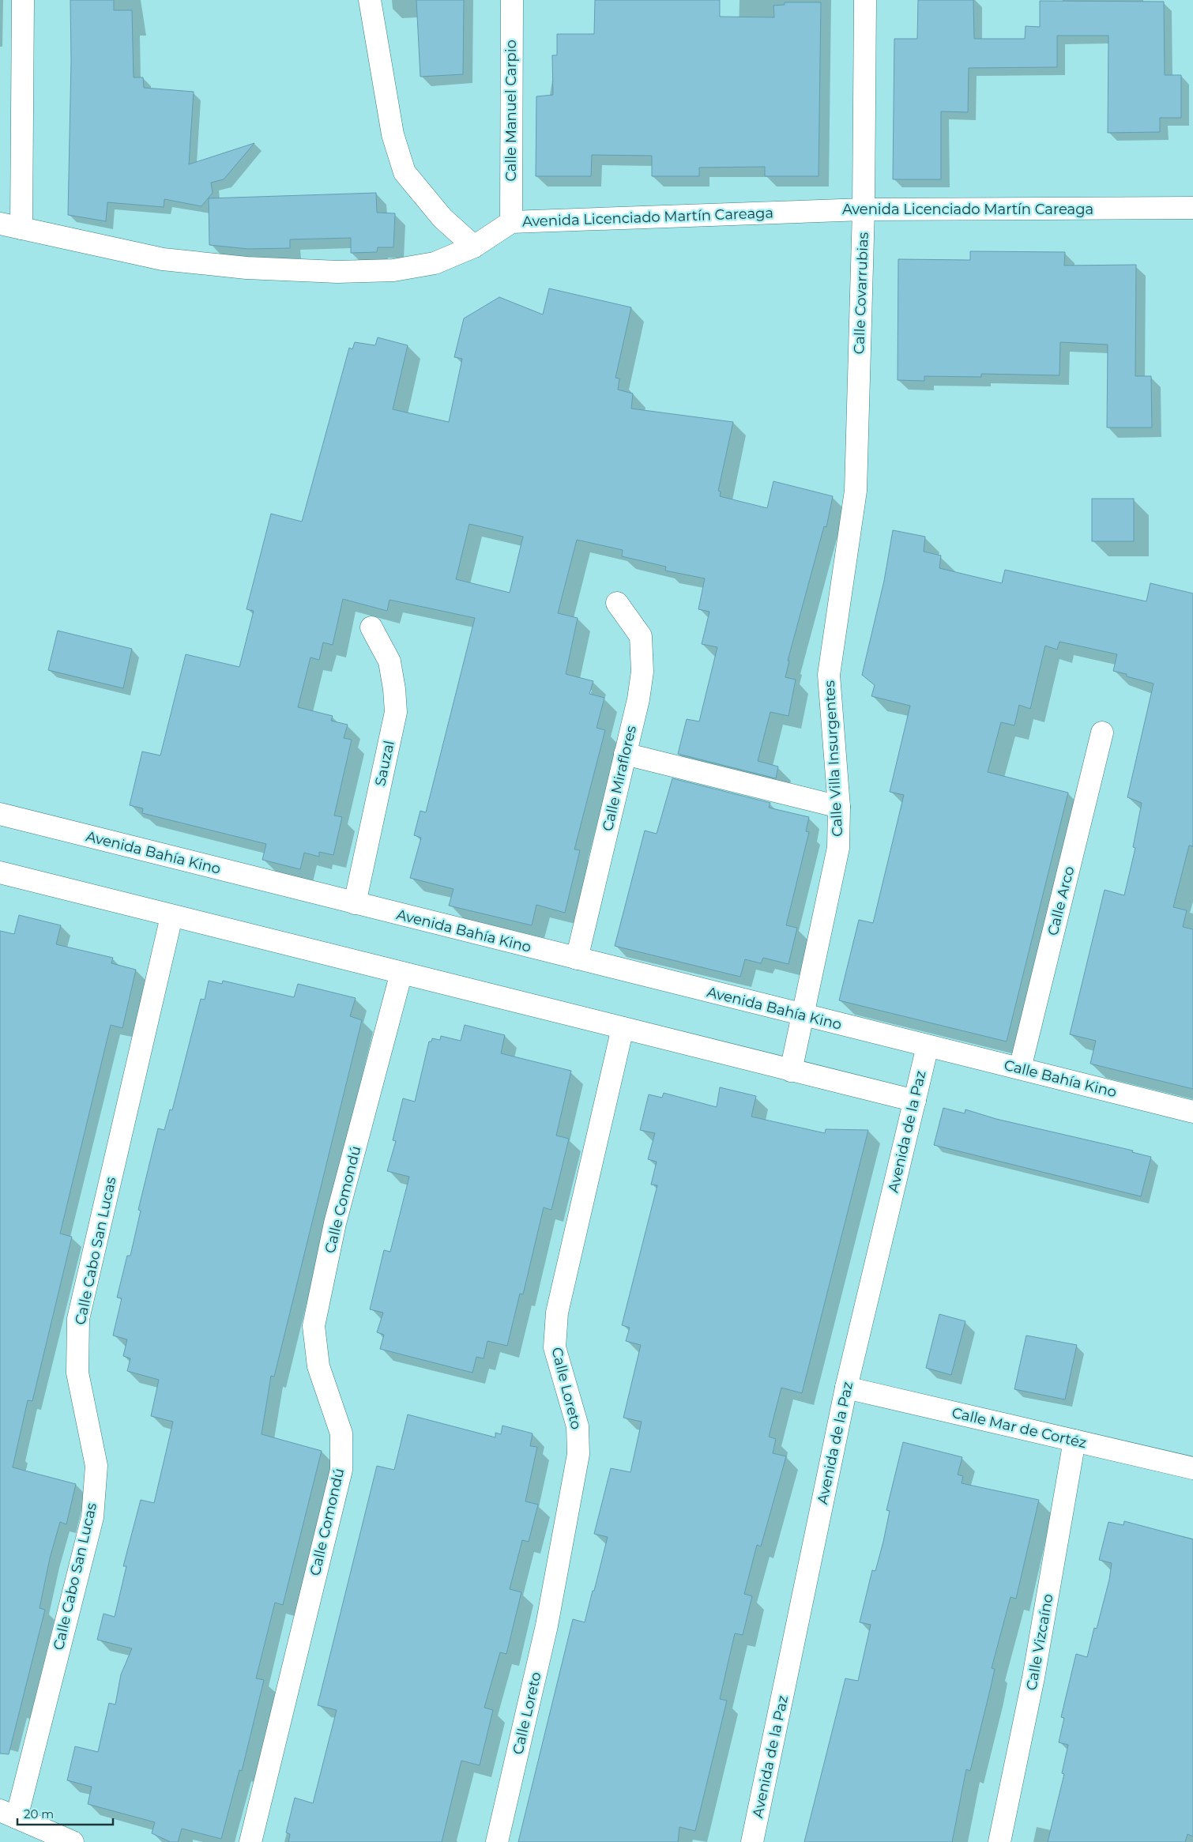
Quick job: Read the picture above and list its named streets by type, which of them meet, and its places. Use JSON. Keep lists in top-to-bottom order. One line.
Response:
{"streets":{"street":["Calle Manuel Carpio","Avenida Licenciado Martín Careaga","Calle Covarrubias","Calle Villa Insurgentes","Sauzal","Calle Miraflores","Avenida Bahía Kino","Calle Arco","Calle Bahía Kino","Avenida de la Paz","Calle Comondú","Calle Cabo San Lucas","Calle Loreto","Calle Mar de Cortéz","Calle Vizcaíno"]},"crossings":[["Calle Manuel Carpio","Avenida Licenciado Martín Careaga"],["Avenida Licenciado Martín Careaga","Calle Covarrubias"],["Calle Covarrubias","Calle Villa Insurgentes"],["Calle Villa Insurgentes","Avenida Bahía Kino"],["Sauzal","Avenida Bahía Kino"],["Calle Miraflores","Avenida Bahía Kino"],["Avenida Bahía Kino","Calle Bahía Kino"],["Avenida Bahía Kino","Avenida de la Paz"],["Calle Arco","Calle Bahía Kino"],["Calle Bahía Kino","Avenida de la Paz"],["Avenida de la Paz","Calle Mar de Cortéz"],["Calle Mar de Cortéz","Calle Vizcaíno"]],"scale_bar":"20 m"}
